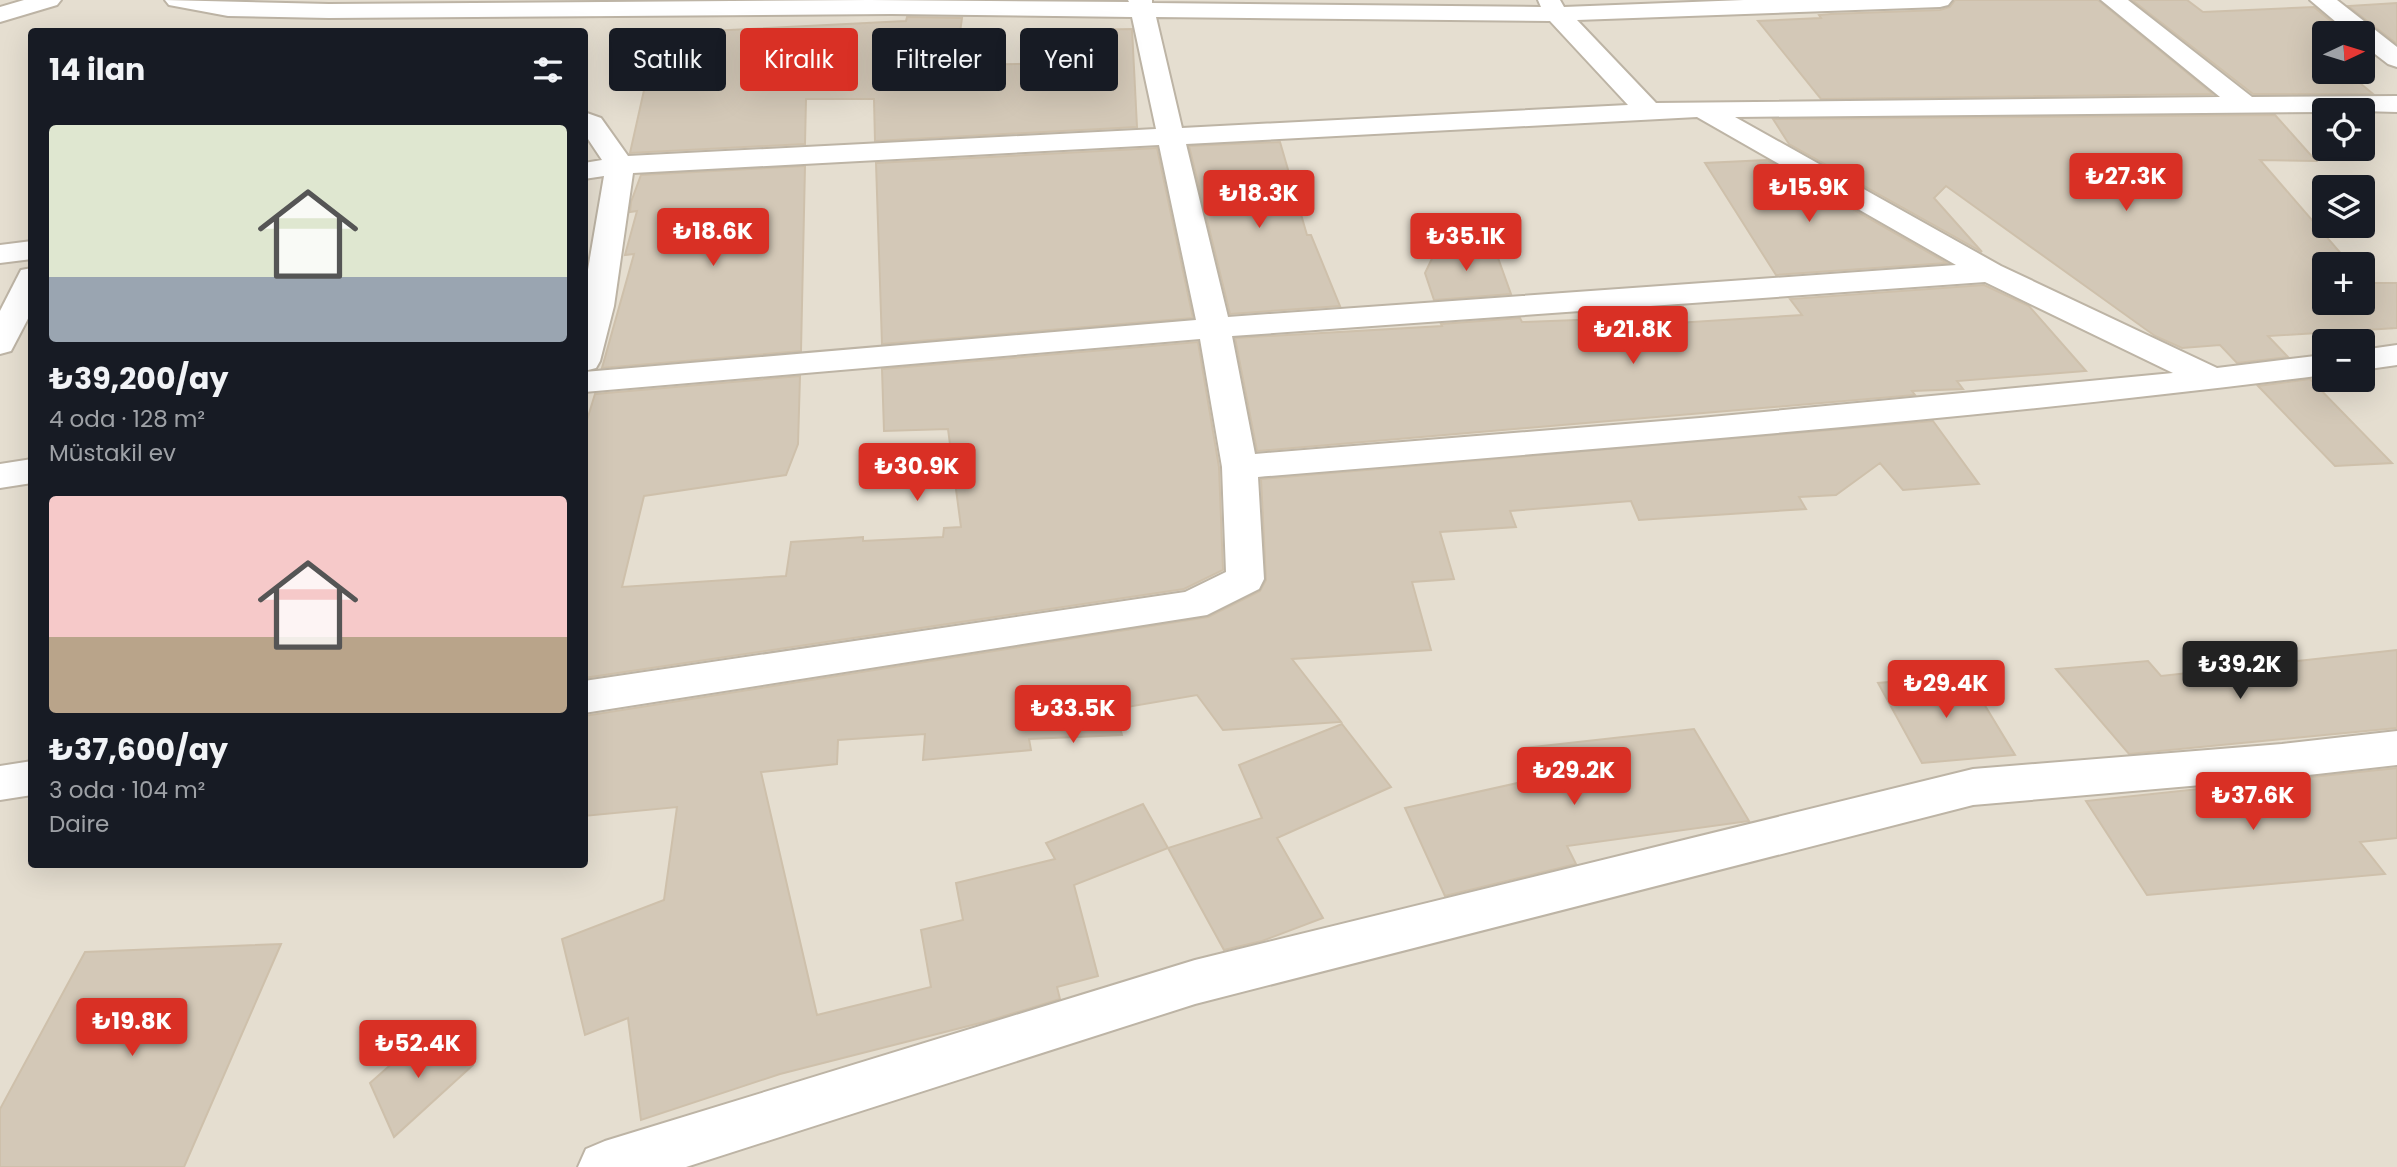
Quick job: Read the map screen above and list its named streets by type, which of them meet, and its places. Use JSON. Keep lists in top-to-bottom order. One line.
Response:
{"north":"right","page":{"map_buttons":["+","−"],"chip":["Satılık","Kiralık","Filtreler","Yeni"],"heading":"14 ilan","list":[{"name":"₺39,200/ay","note":"4 oda · 128 m² · Müstakil ev"},{"name":"₺37,600/ay","note":"3 oda · 104 m² · Daire"}],"price":["₺27.3K","₺15.9K","₺18.3K","₺18.6K","₺35.1K","₺21.8K","₺30.9K","₺39.2K","₺29.4K","₺33.5K","₺29.2K","₺37.6K","₺19.8K","₺52.4K"]}}
